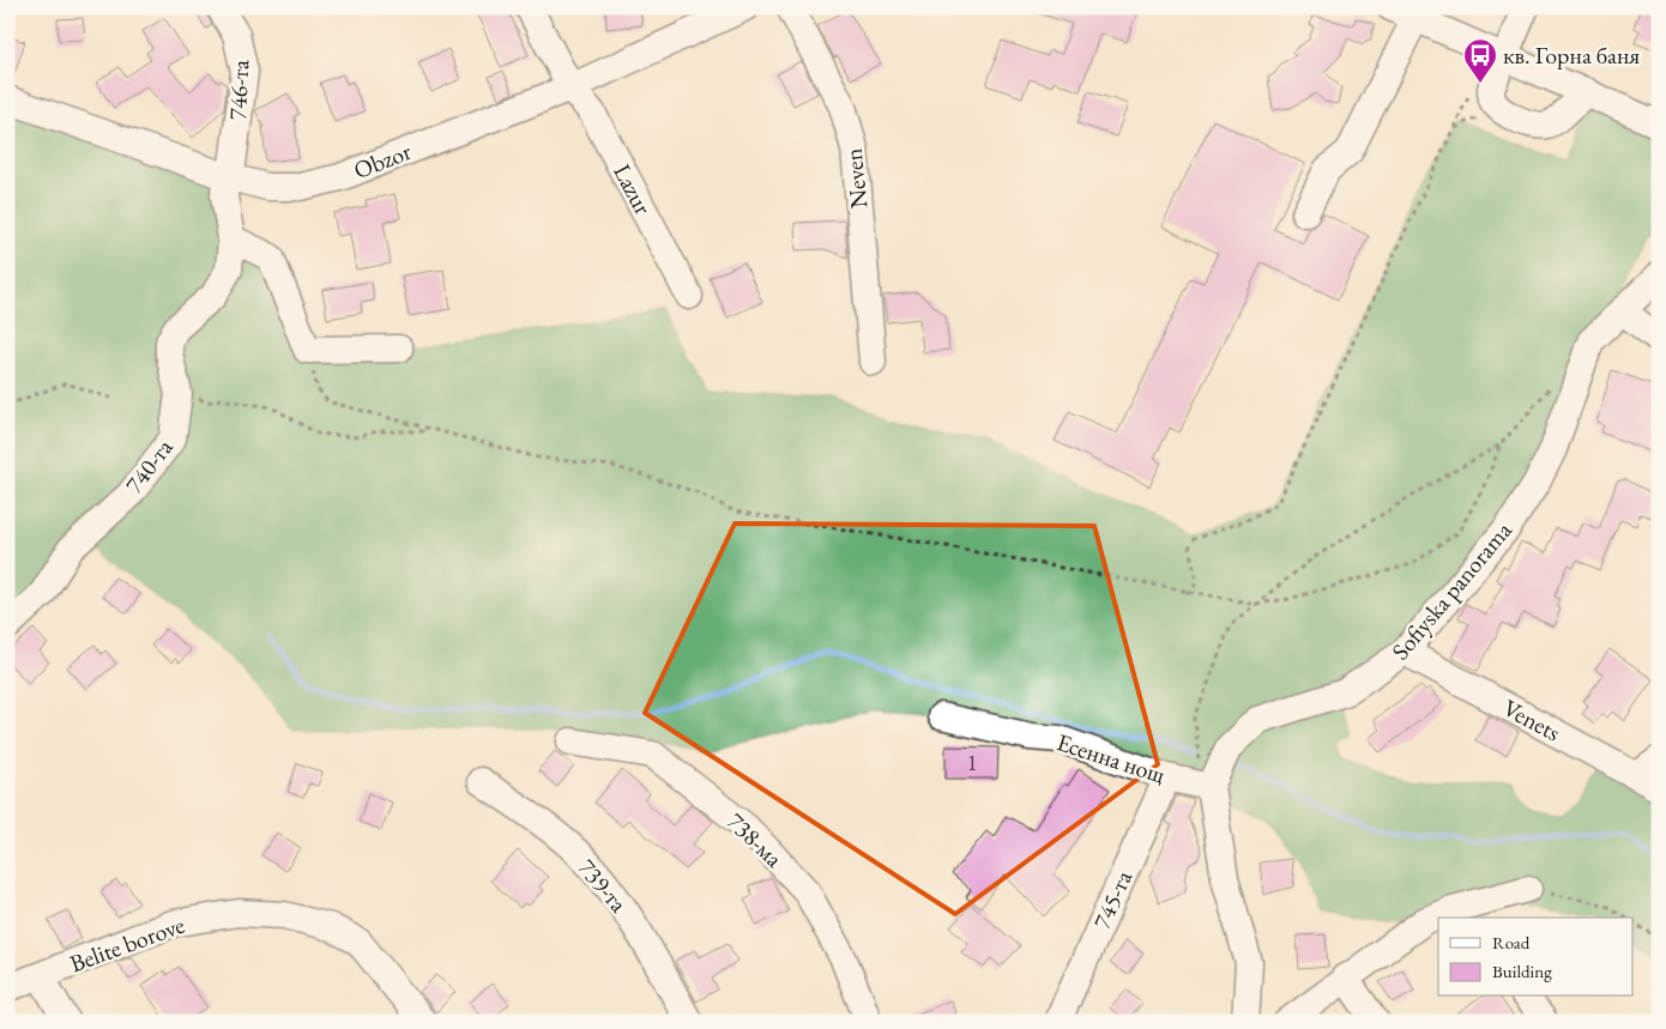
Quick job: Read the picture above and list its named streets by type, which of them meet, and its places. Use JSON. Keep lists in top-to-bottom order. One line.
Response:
{"streets":{"street":["746-та","Obzor","Neven","Lazur","740-та","Sofiyska panorama","Venets","Есенна нощ","738-ма","739-та","745-та","Belite borove"]},"crossings":[["746-та","Obzor"],["746-та","740-та"],["Obzor","Lazur"],["Obzor","740-та"],["Sofiyska panorama","Venets"],["Sofiyska panorama","Есенна нощ"],["Есенна нощ","745-та"]],"places":{"bus stop":["кв. Горна баня"]},"house_numbers":["1"],"legend":["Road","Building"]}
